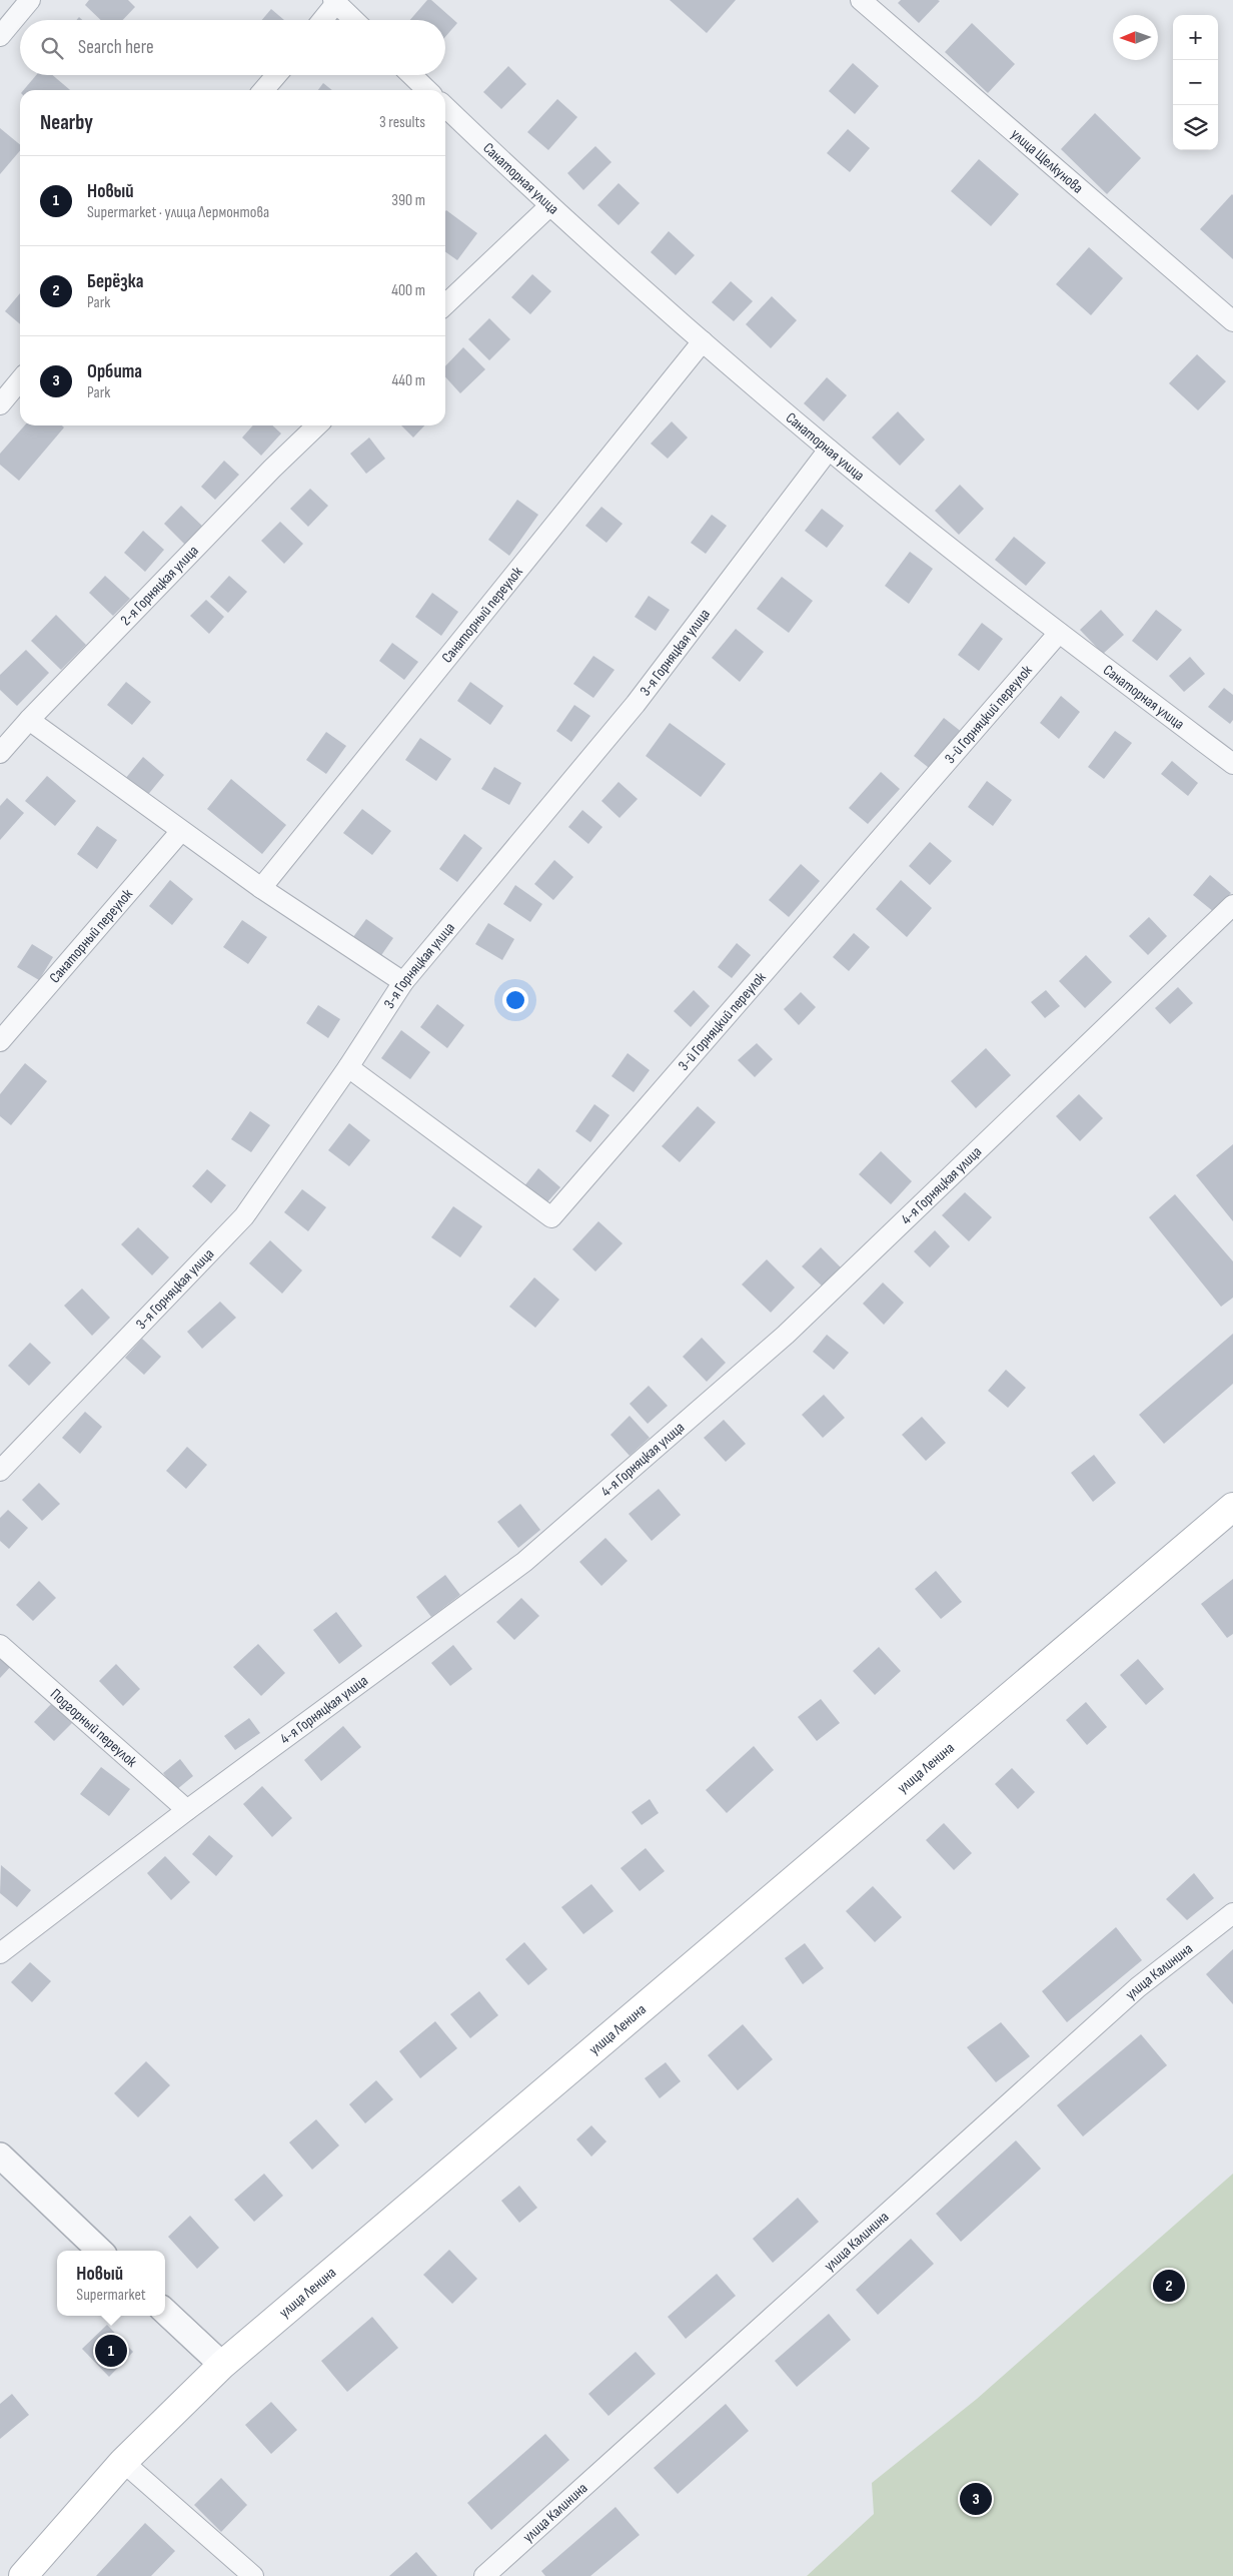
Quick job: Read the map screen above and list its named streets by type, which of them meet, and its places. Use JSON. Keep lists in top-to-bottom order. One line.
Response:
{"streets":{"main road":["улица Ленина"],"street":["улица Щелкунова","Санаторная улица","2-я Горняцкая улица","Санаторный переулок","3-я Горняцкая улица","3-й Горняцкий переулок","4-я Горняцкая улица","Подгорный переулок","улица Калинина"]},"crossings":[["Санаторная улица","Санаторный переулок"],["Санаторная улица","3-я Горняцкая улица"],["Санаторная улица","3-й Горняцкий переулок"],["3-я Горняцкая улица","3-й Горняцкий переулок"],["4-я Горняцкая улица","Подгорный переулок"]],"north":"left","page":{"map_buttons":["+","−"],"search":"Search here","heading":["Nearby","3 results"],"list":[{"mark":"1","name":"Новый","note":"Supermarket · улица Лермонтова","value":"390 m"},{"mark":"2","name":"Берёзка","note":"Park","value":"400 m"},{"mark":"3","name":"Орбита","note":"Park","value":"440 m"}],"popup":["Новый","Supermarket"],"pins":["2","1","3"]}}
